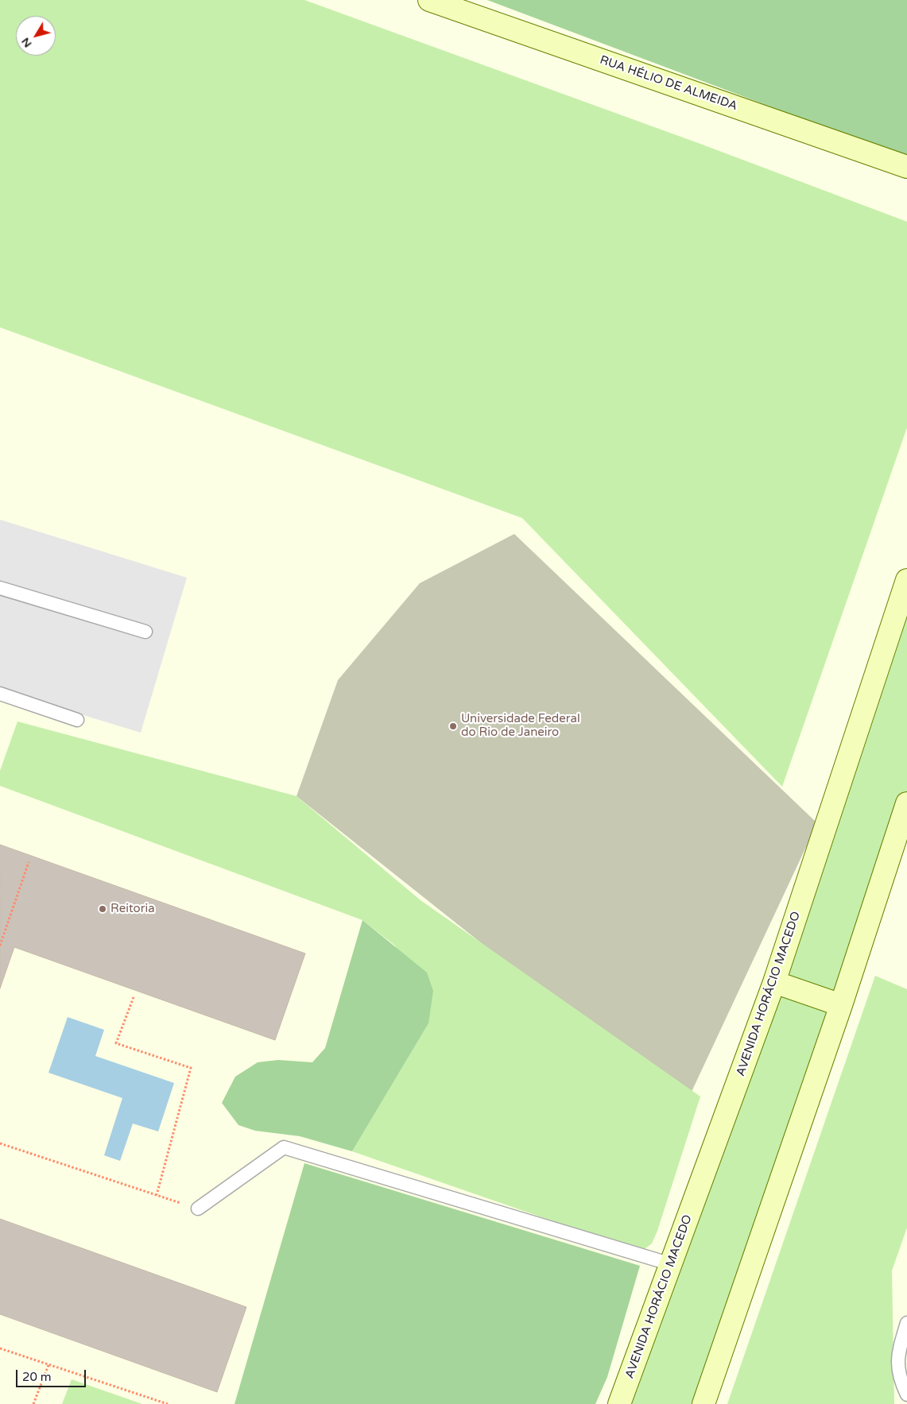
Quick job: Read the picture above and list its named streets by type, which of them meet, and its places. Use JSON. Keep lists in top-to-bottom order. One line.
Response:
{"streets":{"street":["RUA HÉLIO DE ALMEIDA","AVENIDA HORÁCIO MACEDO"]},"places":["Universidade Federal do Rio de Janeiro","Reitoria"],"scale_bar":"20 m","north":"bottom left"}
